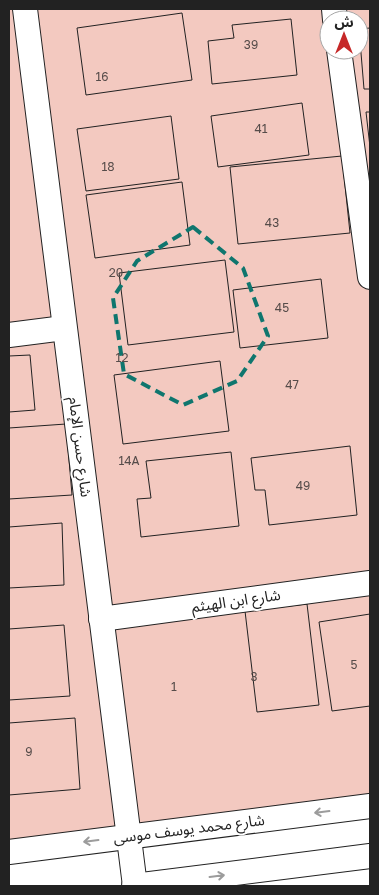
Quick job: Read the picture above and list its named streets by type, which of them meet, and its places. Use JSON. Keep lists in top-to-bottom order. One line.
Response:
{"streets":{"street":["شارع حسن الإمام","شارع ابن الهيثم","شارع محمد يوسف موسى"]},"crossings":[["شارع حسن الإمام","شارع ابن الهيثم"],["شارع حسن الإمام","شارع محمد يوسف موسى"]],"house_numbers":["39","16","41","18","43","20","45","12","47","14A","49","5","3","1","9"],"north":"top"}
